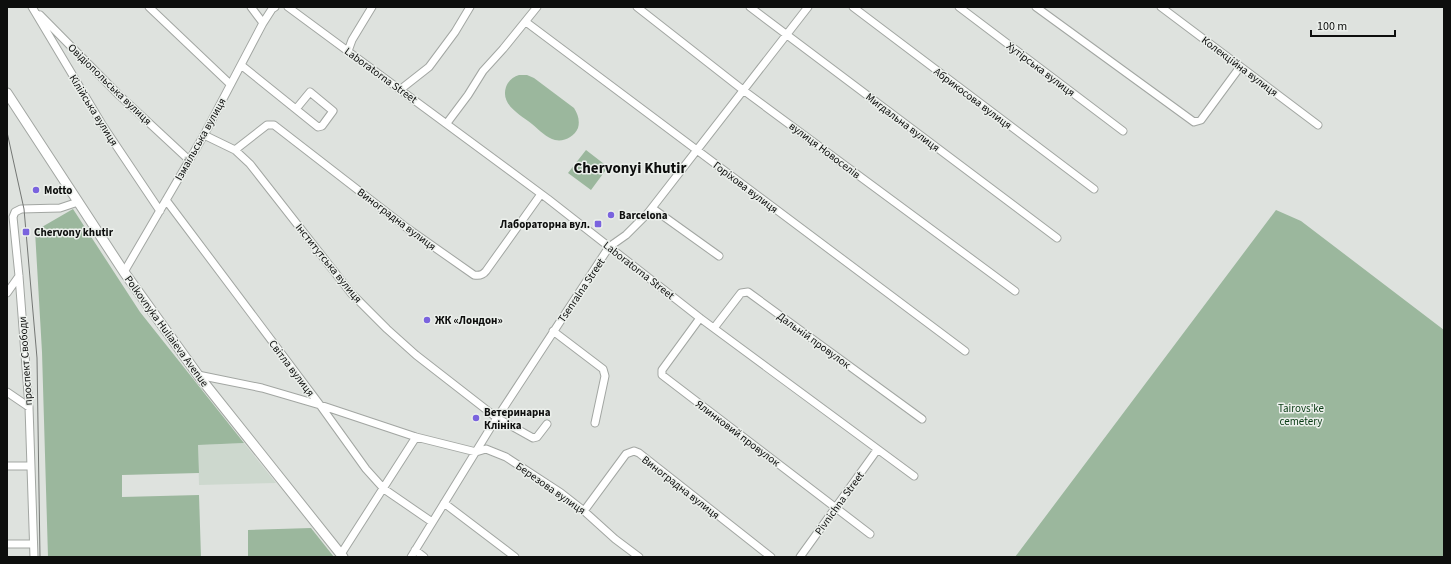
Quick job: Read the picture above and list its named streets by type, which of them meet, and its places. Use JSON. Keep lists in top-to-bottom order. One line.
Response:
{"streets":{"main road":["Polkovnyka Huliaieva Avenue"],"street":["Колекційна вулиця","Хутірська вулиця","Laboratorna Street","Овідіопольська вулиця","Абрикосова вулиця","Кілійська вулиця","Мигдальна вулиця","Ізмаїльська вулиця","вулиця Новоселів","Горіхова вулиця","Виноградна вулиця","Інститутська вулиця","Tsenralna Street","Дальній провулок","проспект Свободи","Світла вулиця","Ялинковий провулок","Березова вулиця","Pivnichna Street"]},"crossings":[["Laboratorna Street","Виноградна вулиця"],["Laboratorna Street","Tsenralna Street"],["Laboratorna Street","Дальній провулок"],["Laboratorna Street","Ялинковий провулок"],["Laboratorna Street","Pivnichna Street"],["Овідіопольська вулиця","Кілійська вулиця"],["Овідіопольська вулиця","Ізмаїльська вулиця"],["Кілійська вулиця","Ізмаїльська вулиця"],["Мигдальна вулиця","Tsenralna Street"],["Ізмаїльська вулиця","Інститутська вулиця"],["Ізмаїльська вулиця","Polkovnyka Huliaieva Avenue"],["Ізмаїльська вулиця","Світла вулиця"],["вулиця Новоселів","Tsenralna Street"],["Горіхова вулиця","Tsenralna Street"],["Виноградна вулиця","Інститутська вулиця"],["Виноградна вулиця","Березова вулиця"],["Інститутська вулиця","Tsenralna Street"],["Tsenralna Street","Світла вулиця"],["Tsenralna Street","Березова вулиця"],["Polkovnyka Huliaieva Avenue","проспект Свободи"],["Світла вулиця","Березова вулиця"],["Ялинковий провулок","Pivnichna Street"]],"districts":["Chervonyi Khutir"],"parks":["Tairovs'ke cemetery"],"places":{"other":["Motto","Barcelona","ЖК «Лондон»","Ветеринарна Клініка"],"transit":["Лабораторна вул.","Chervony khutir"]},"scale_bar":"100 m"}
